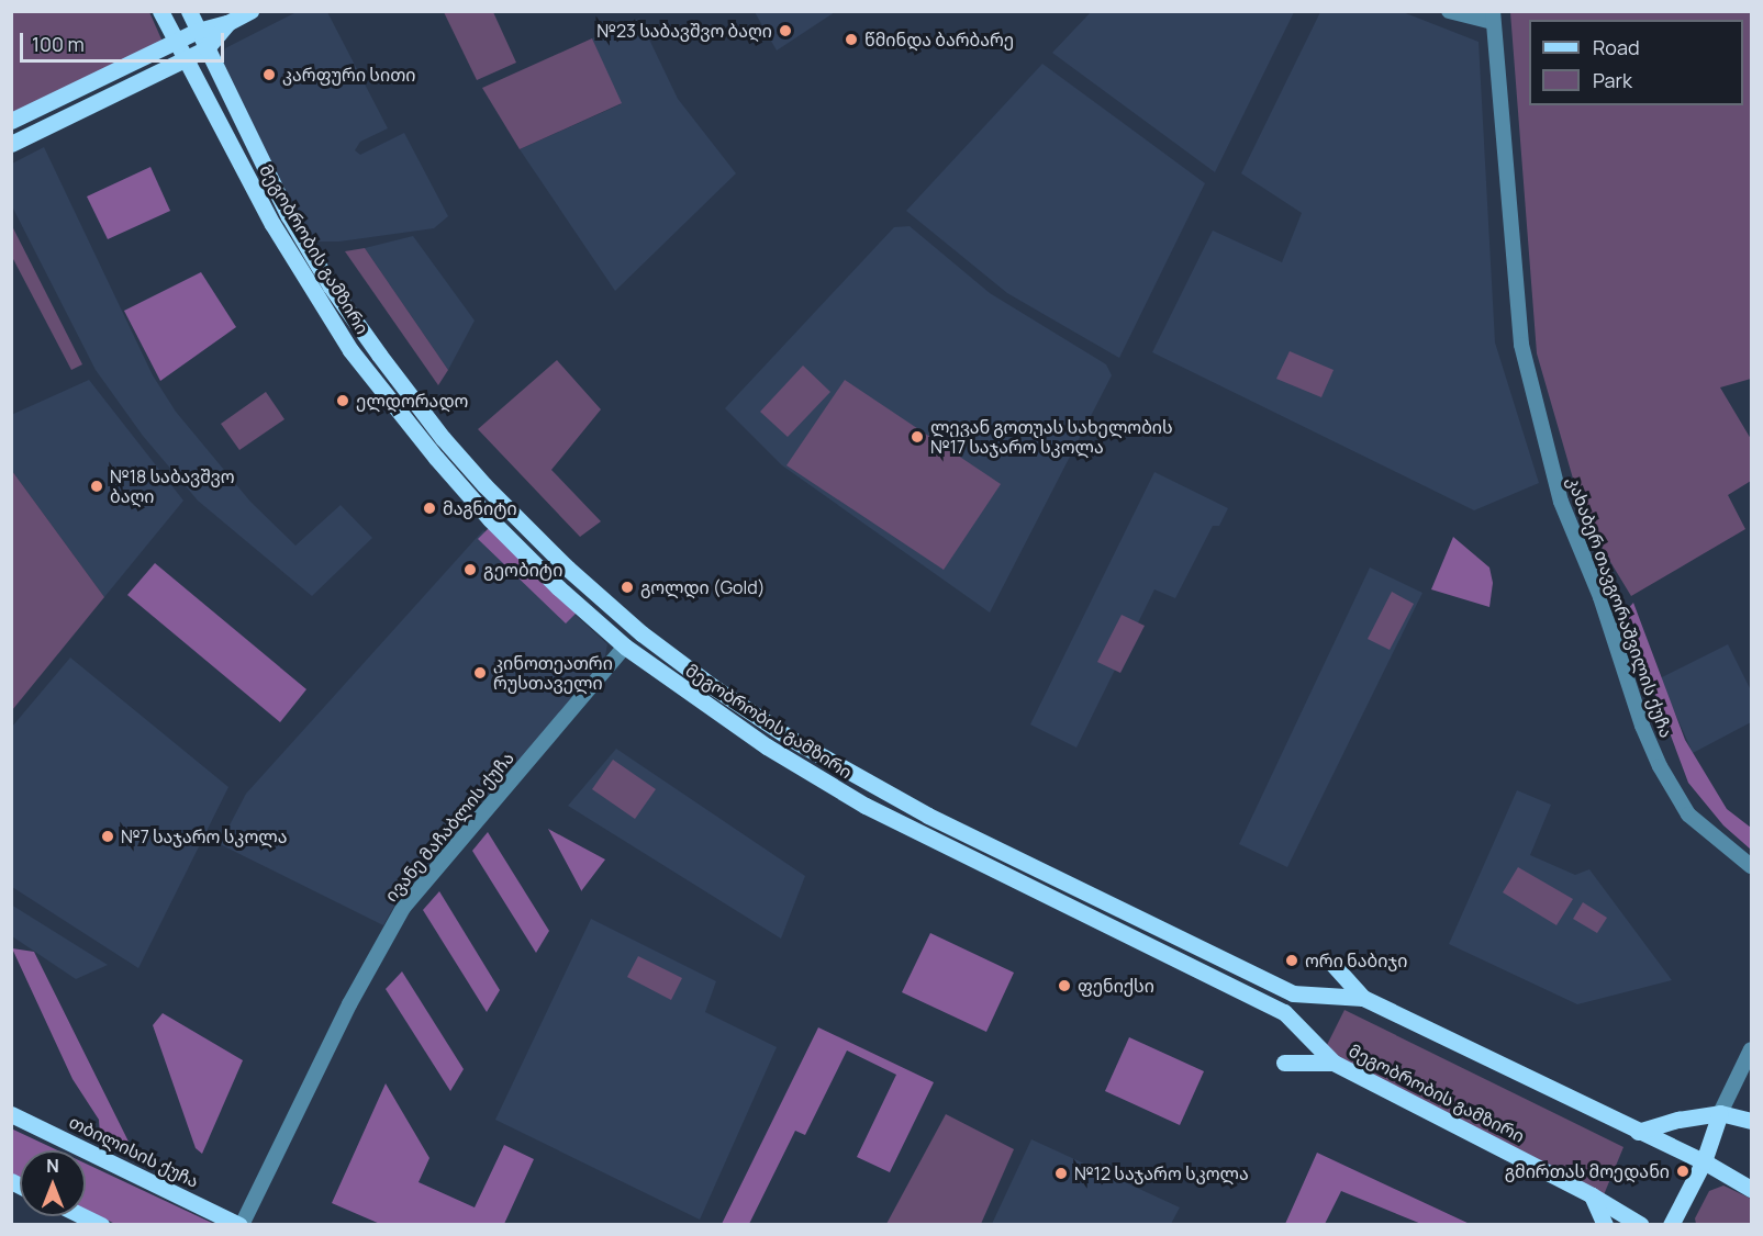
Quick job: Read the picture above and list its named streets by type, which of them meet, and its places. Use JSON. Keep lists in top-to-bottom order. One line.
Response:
{"streets":{"main road":["მეგობრობის გამზირი","თბილისის ქუჩა"],"street":["კახაბერ თავგორაშვილის ქუჩა","ივანე მაჩაბლის ქუჩა"]},"crossings":[["მეგობრობის გამზირი","ივანე მაჩაბლის ქუჩა"],["ივანე მაჩაბლის ქუჩა","თბილისის ქუჩა"]],"places":["№23 საბავშვო ბაღი","წმინდა ბარბარე","კარფური სითი","ელდორადო","ლევან გოთუას სახელობის №17 საჯარო სკოლა","№18 საბავშვო ბაღი","მაგნიტი","გეობიტი","გოლდი (Gold)","კინოთეათრი რუსთაველი","№7 საჯარო სკოლა","ორი ნაბიჯი","ფენიქსი","გმირთას მოედანი","№12 საჯარო სკოლა"],"legend":["Road","Park"],"scale_bar":"100 m","north":"top"}
